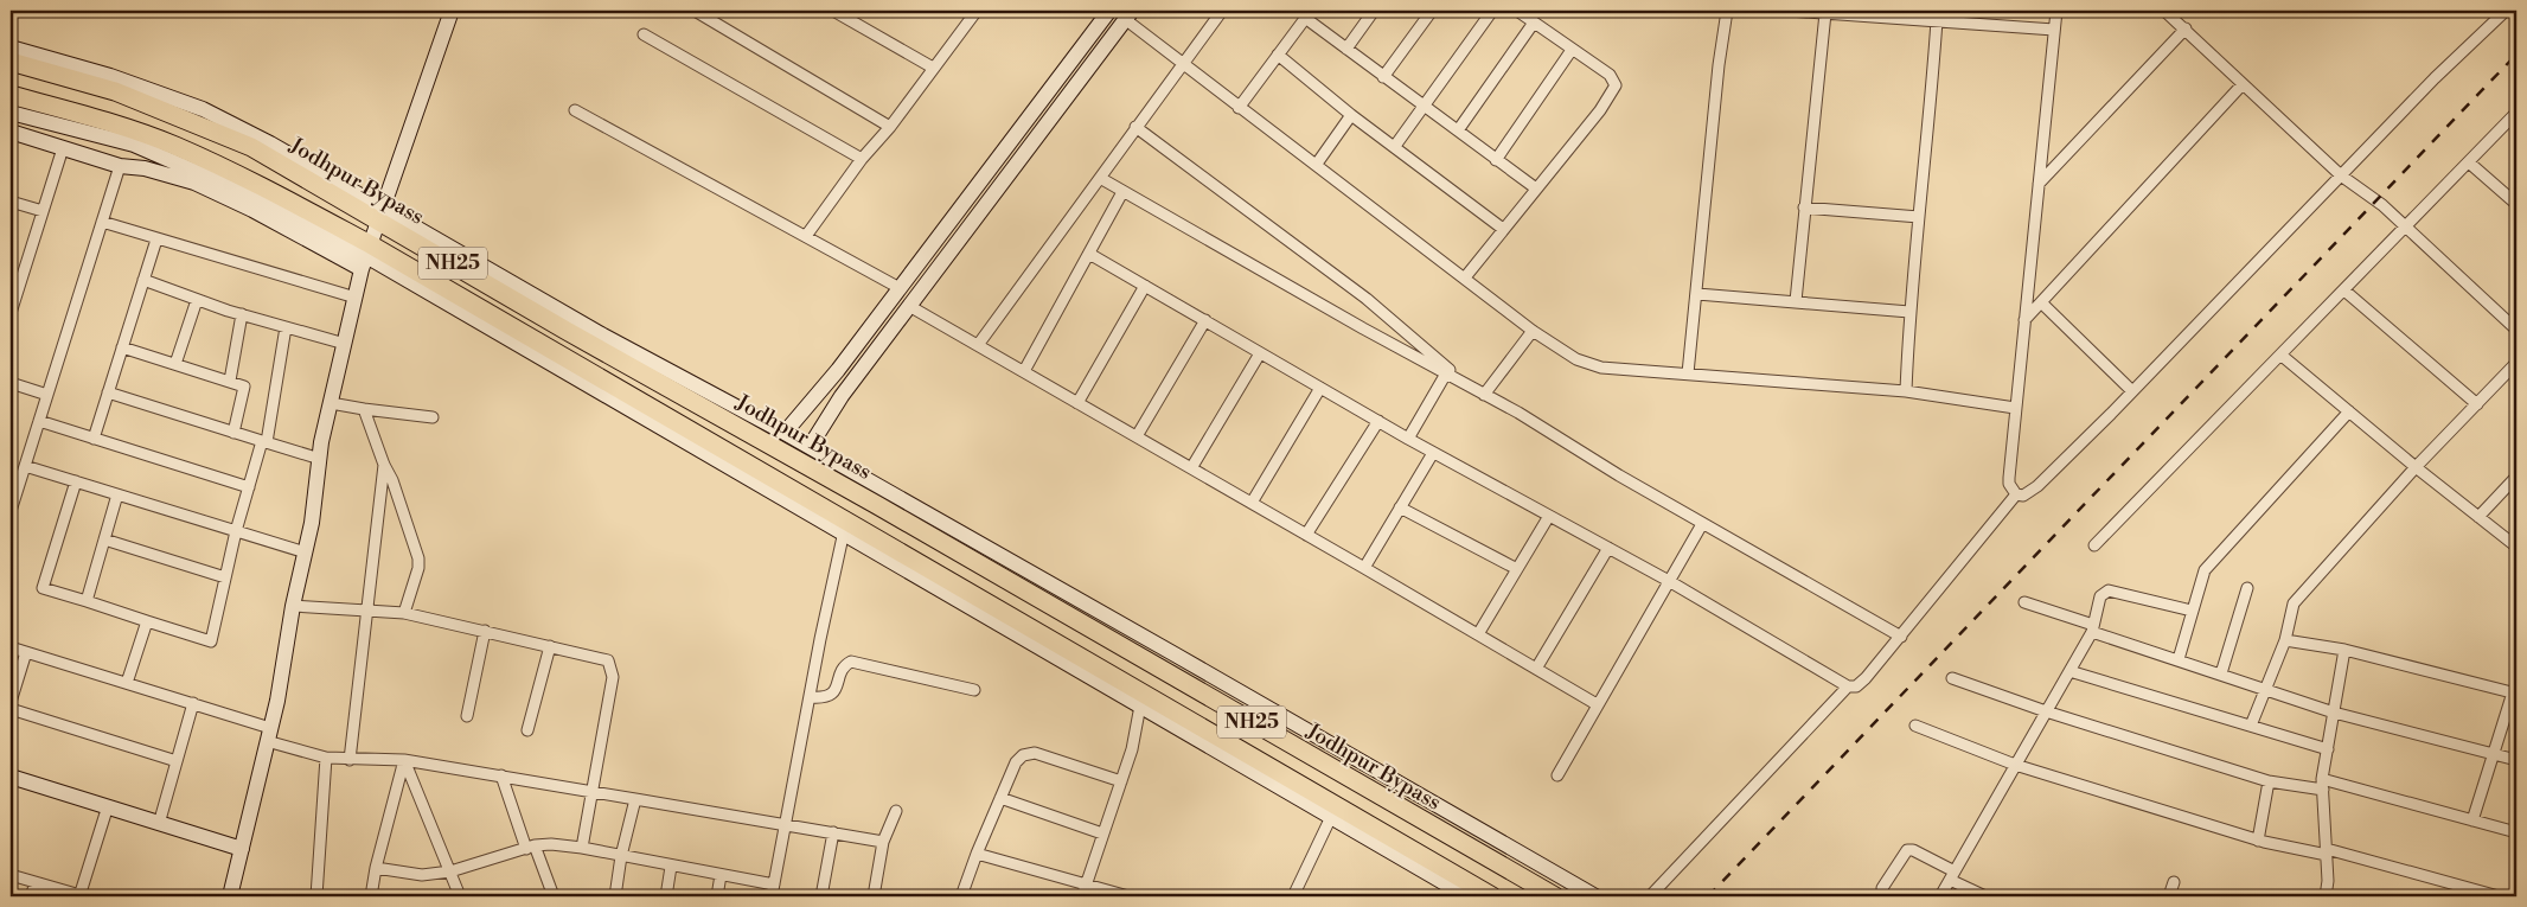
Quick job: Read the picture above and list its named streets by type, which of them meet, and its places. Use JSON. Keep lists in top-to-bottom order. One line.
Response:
{"streets":{"highway":["Jodhpur Bypass","NH25"]}}
